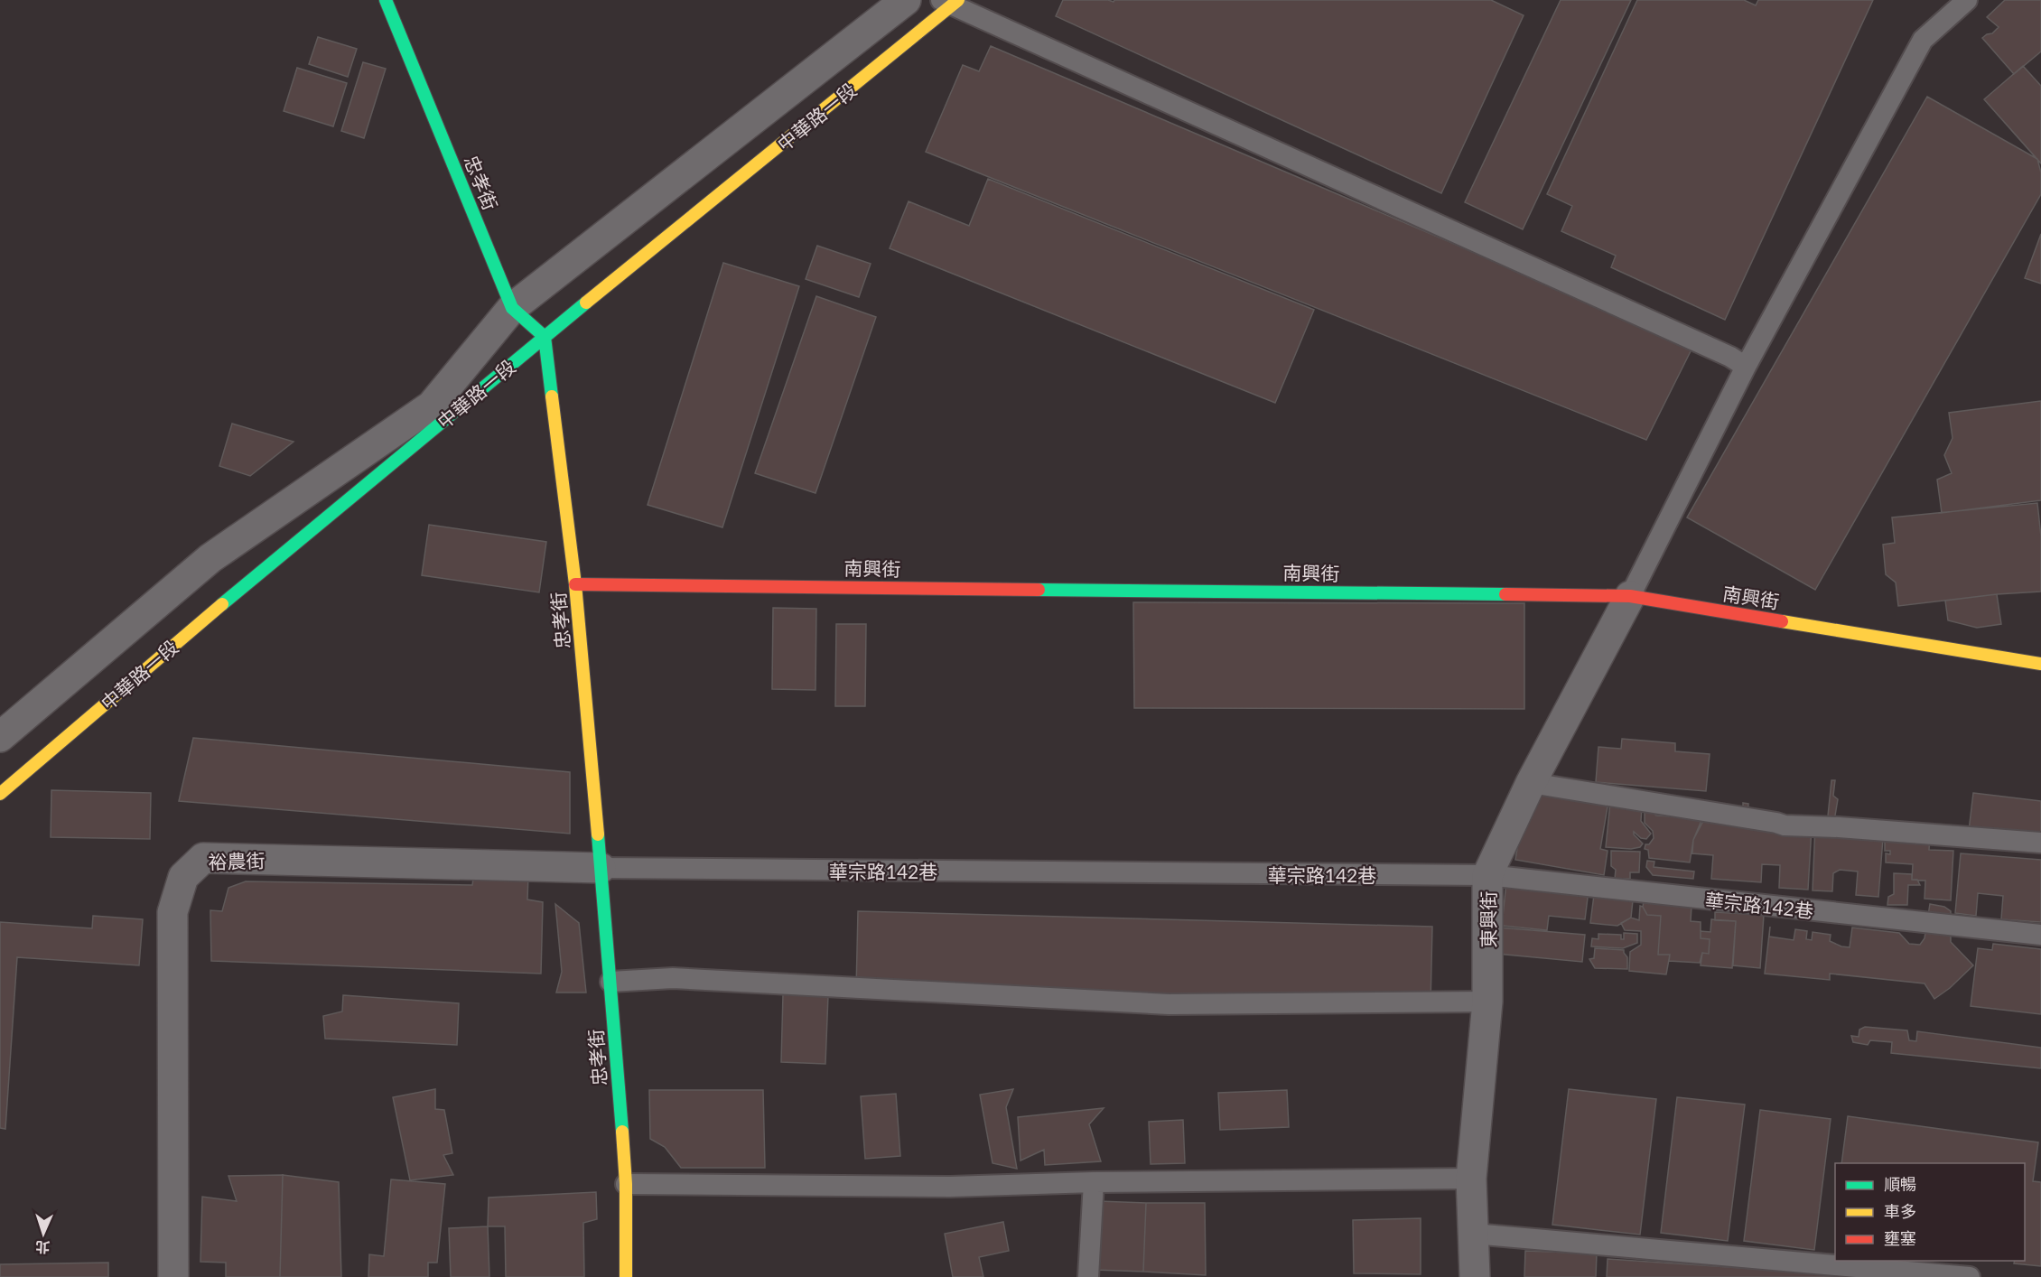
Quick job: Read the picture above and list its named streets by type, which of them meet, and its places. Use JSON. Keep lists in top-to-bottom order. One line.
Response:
{"streets":{"street":["中華路一段","忠孝街","南興街","裕農街","東興街"],"lane":["華宗路142巷"]},"crossings":[["中華路一段","忠孝街"],["忠孝街","南興街"],["忠孝街","裕農街"],["忠孝街","華宗路142巷"],["南興街","東興街"],["裕農街","華宗路142巷"],["華宗路142巷","東興街"]],"legend":["順暢","車多","壅塞"],"north":"bottom"}
